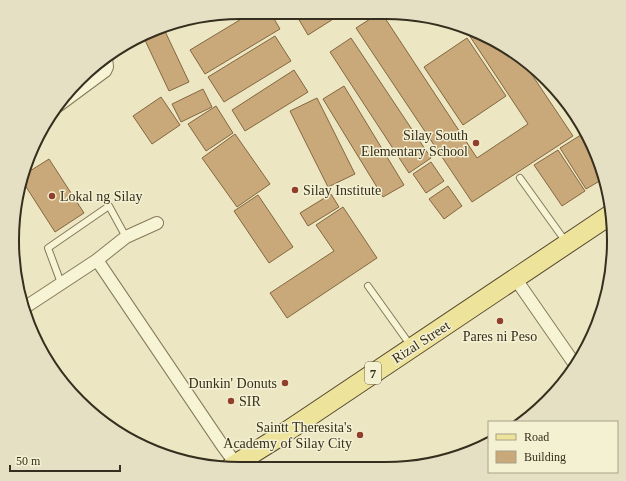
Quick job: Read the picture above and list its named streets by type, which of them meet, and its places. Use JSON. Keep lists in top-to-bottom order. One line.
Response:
{"streets":{"main road":["Rizal Street","7"]},"places":["Silay South Elementary School","Silay Institute","Lokal ng Silay","Pares ni Peso","Dunkin' Donuts","SIR","Saintt Theresita's Academy of Silay City"],"legend":["Road","Building"],"scale_bar":"50 m"}
